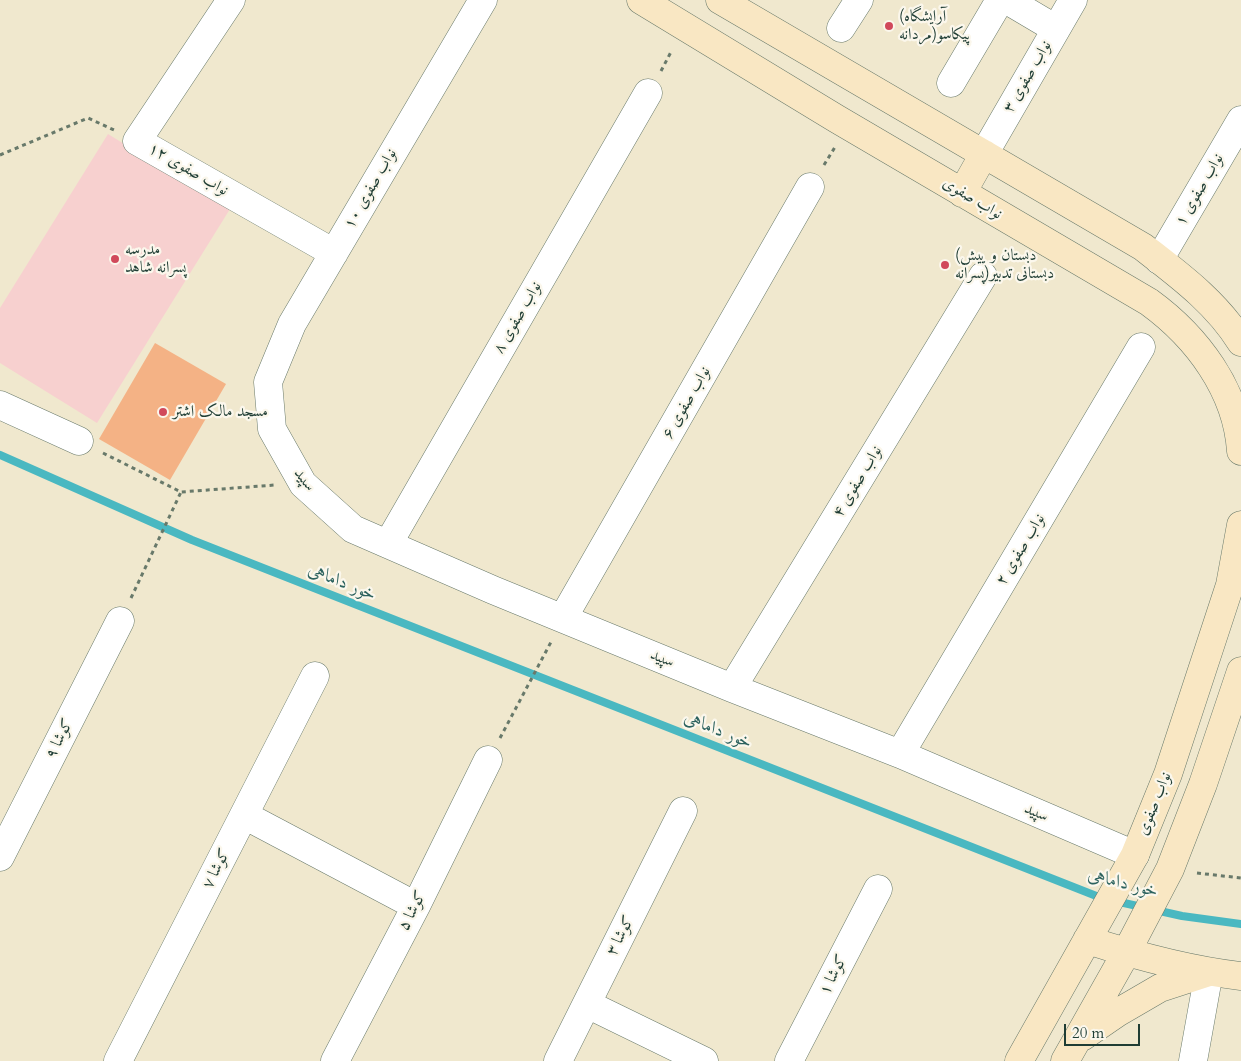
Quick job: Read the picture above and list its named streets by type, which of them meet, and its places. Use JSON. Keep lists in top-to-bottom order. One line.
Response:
{"streets":{"street":["نواب صفوی ۳","نواب صفوی ۱۲","نواب صفوی ۱۰","نواب صفوی ۱","نواب صفوی","نواب صفوی ۸","نواب صفوی ۶","سپید","نواب صفوی ۴","نواب صفوی ۲","کوشا ۹","کوشا ۷","کوشا ۵","کوشا ۳","کوشا ۱"]},"crossings":[["نواب صفوی ۱۲","نواب صفوی ۱۰"],["نواب صفوی ۱۰","سپید"],["نواب صفوی","سپید"],["نواب صفوی ۸","سپید"],["نواب صفوی ۶","سپید"],["سپید","نواب صفوی ۴"],["سپید","نواب صفوی ۲"]],"water":["خور داماهی"],"places":["(آرایشگاه پیکاسو(مردانه","مدرسه پسرانه شاهد","(دبستان و پیش دبستانی تدبیر(پسرانه","مسجد مالک اشتر"],"scale_bar":"20 m"}
